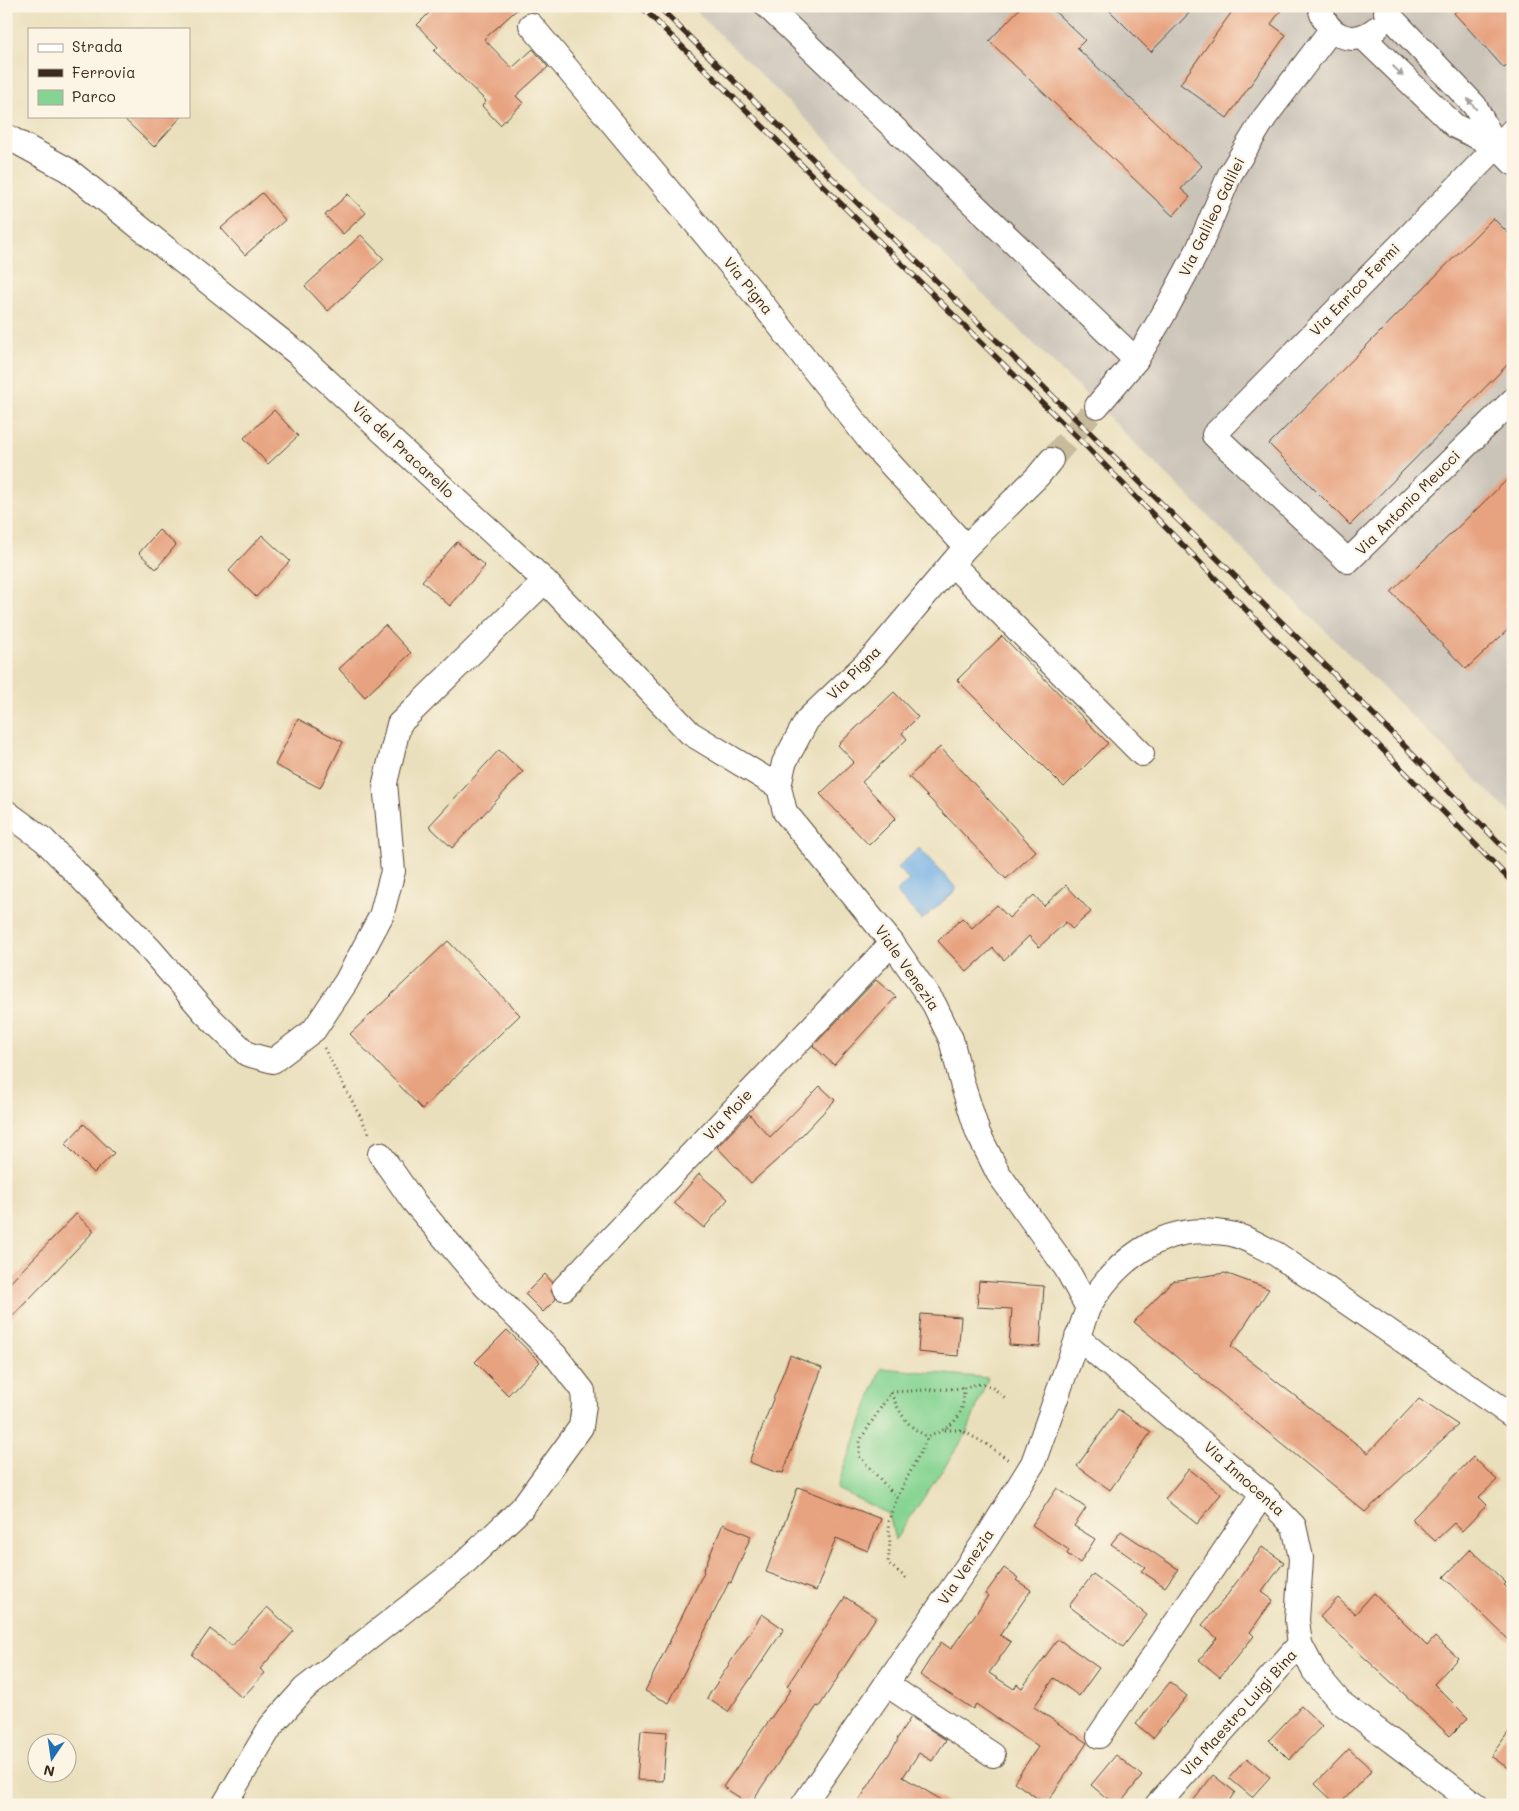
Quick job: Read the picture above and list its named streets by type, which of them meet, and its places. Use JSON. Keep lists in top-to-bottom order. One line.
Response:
{"streets":{"street":["Via Galileo Galilei","Via Pigna","Via Enrico Fermi","Via del Pracarello","Via Antonio Meucci","Viale Venezia","Via Moie","Via Innocenta","Via Venezia","Via Maestro Luigi Bina"]},"crossings":[["Via Pigna","Via del Pracarello"],["Via Pigna","Viale Venezia"],["Via Enrico Fermi","Via Antonio Meucci"],["Via del Pracarello","Viale Venezia"],["Viale Venezia","Via Moie"],["Viale Venezia","Via Venezia"],["Via Innocenta","Via Venezia"],["Via Innocenta","Via Maestro Luigi Bina"]],"legend":["Strada","Ferrovia","Parco"],"north":"bottom"}
